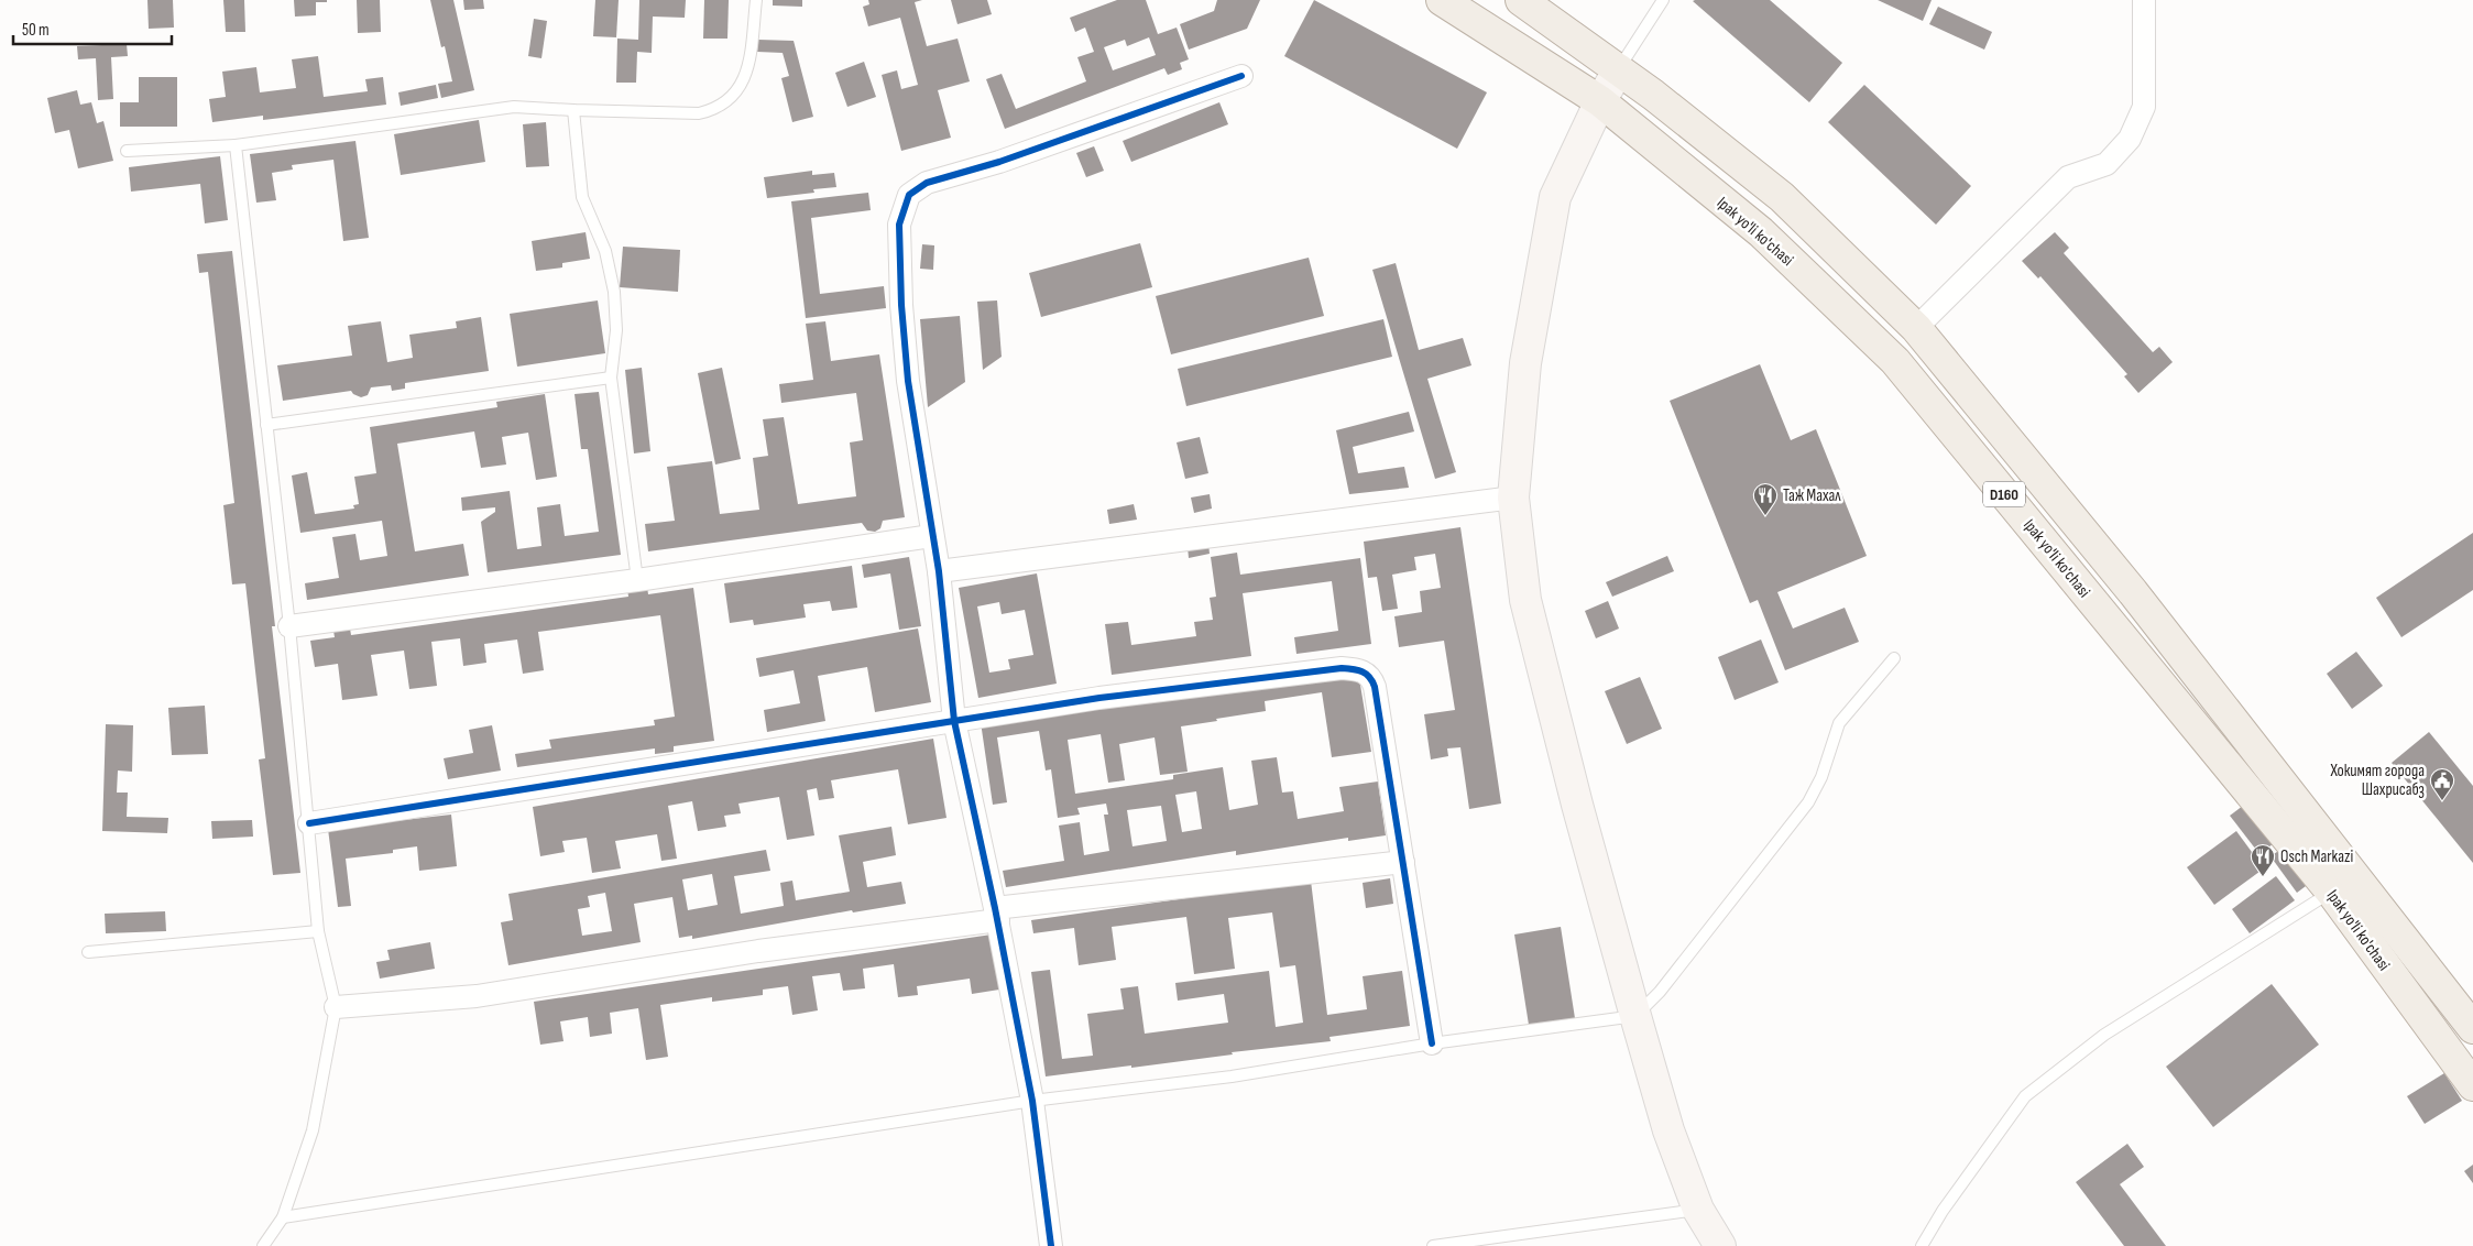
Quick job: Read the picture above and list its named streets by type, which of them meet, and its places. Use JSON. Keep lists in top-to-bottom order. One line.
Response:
{"streets":{"main road":["Ipak yo'li ko'chasi","D160"]},"places":{"restaurant":["Таж Махал","Osch Markazi"],"public building":["Хокимят города Шахрисабз"]},"scale_bar":"50 m"}
